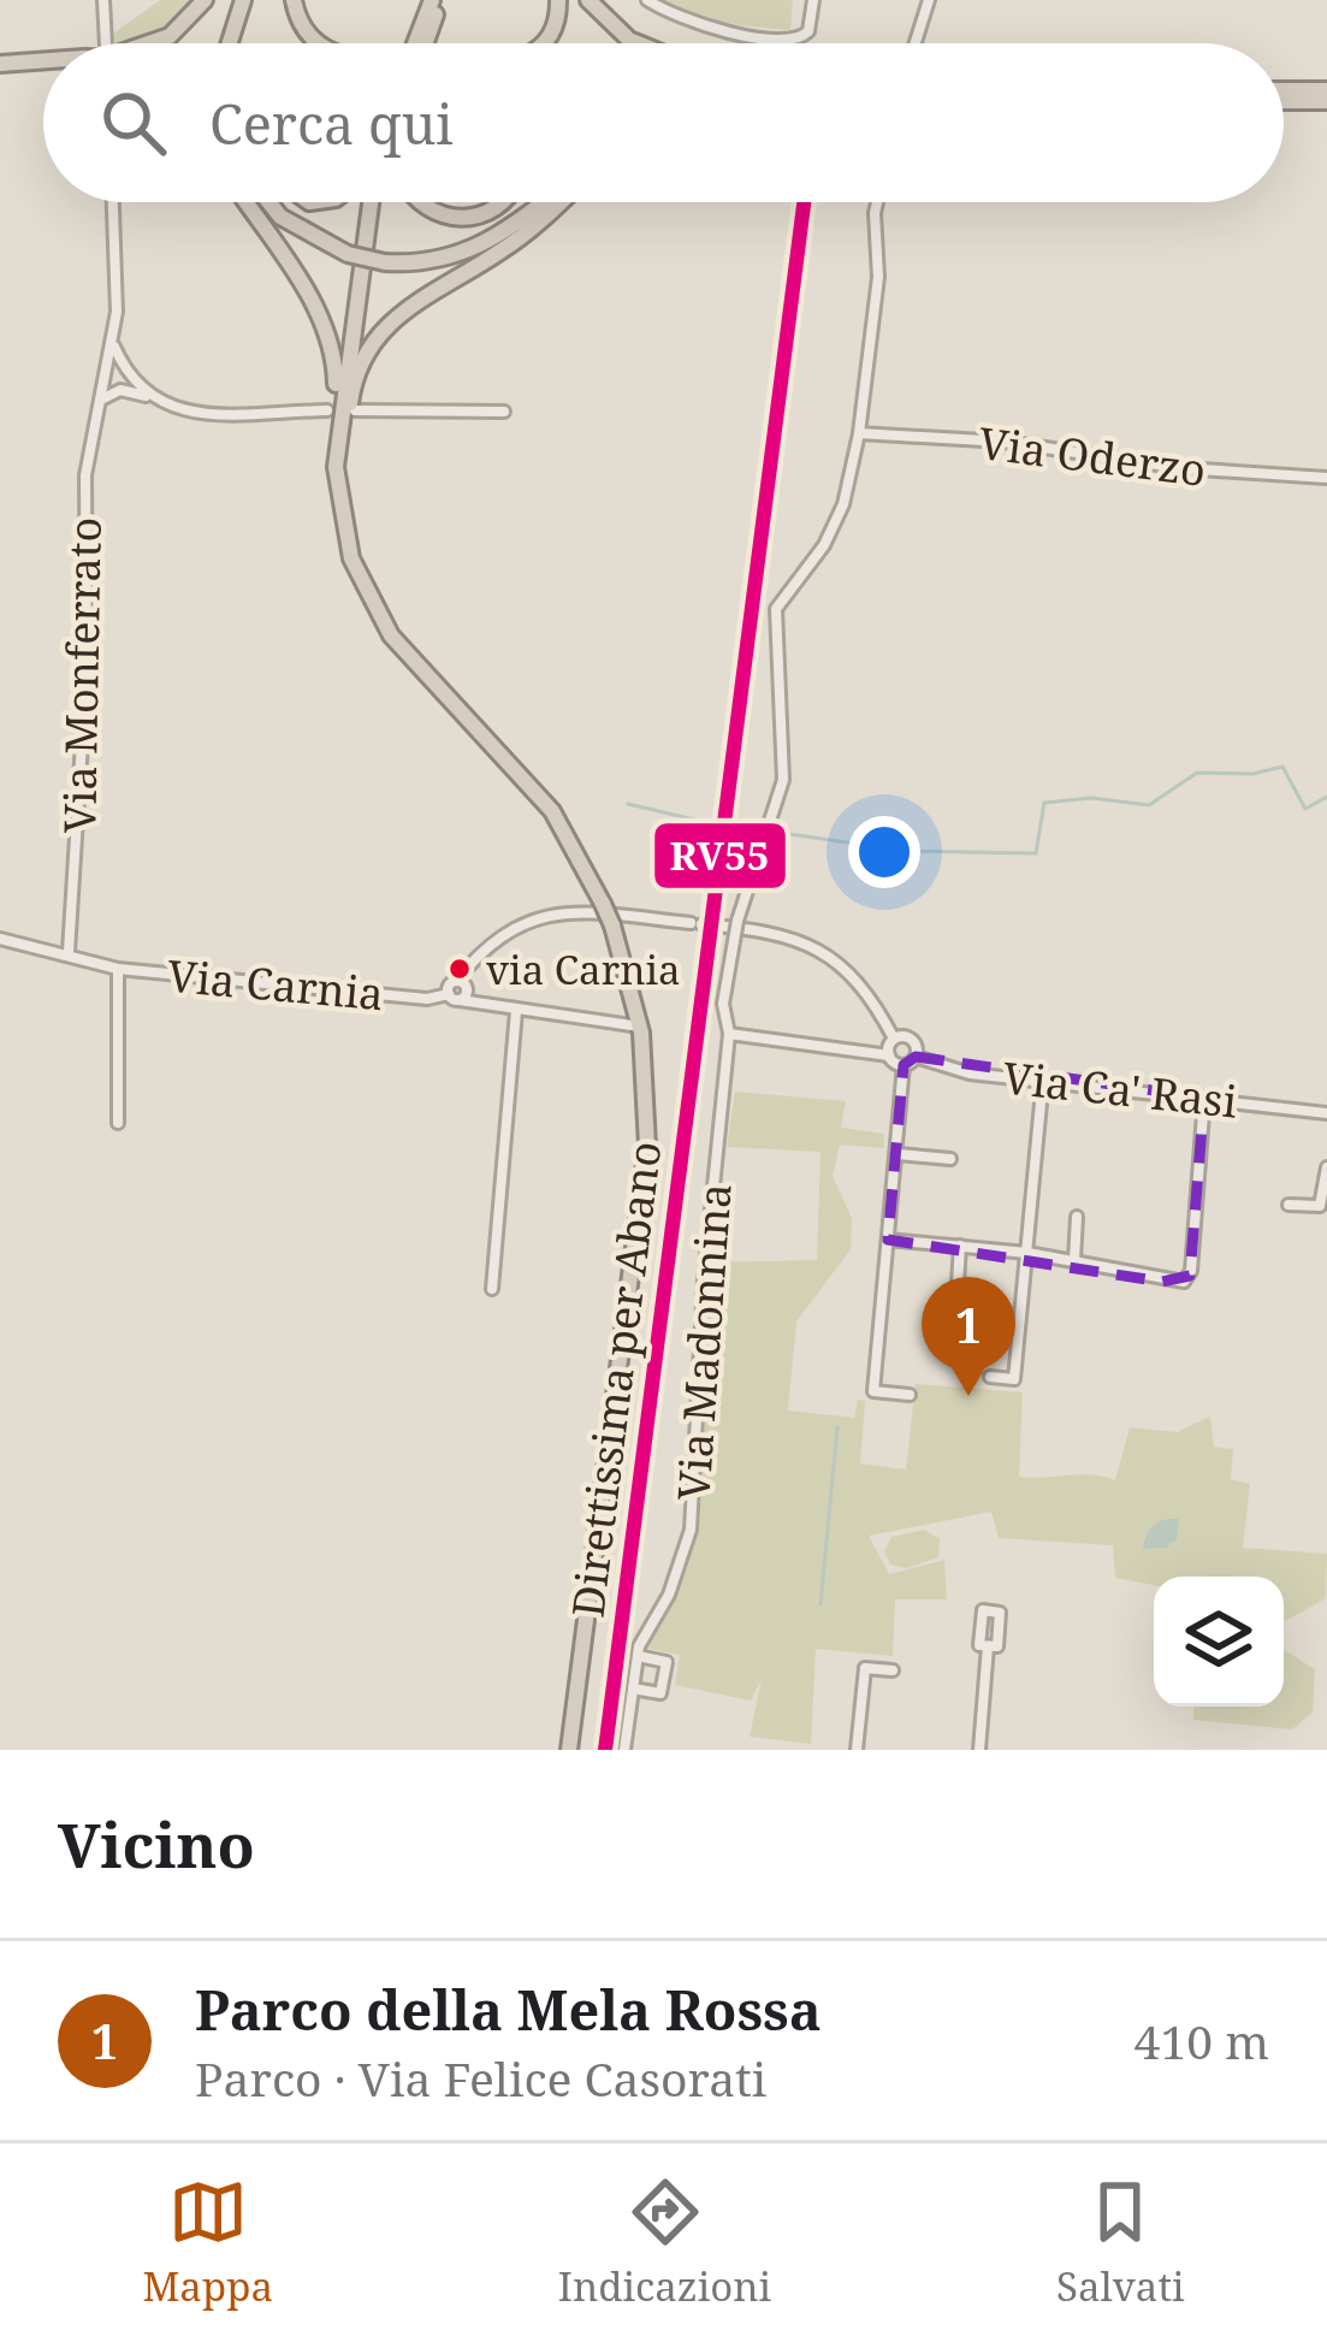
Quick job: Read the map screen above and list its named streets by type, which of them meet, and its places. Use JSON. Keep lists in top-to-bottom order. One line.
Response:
{"streets":{"highway":["Direttissima per Abano"],"street":["Via Oderzo","Via Monferrato","Via Carnia","Via Ca' Rasi","Via Madonnina"]},"crossings":[["Via Oderzo","Via Madonnina"],["Via Monferrato","Via Carnia"],["Via Carnia","Via Ca' Rasi"]],"places":["via Carnia"],"lines":["transit line RV55"],"page":{"search":"Cerca qui","pins":"1","heading":"Vicino","list":[{"mark":"1","name":"Parco della Mela Rossa","note":"Parco · Via Felice Casorati","value":"410 m"}],"nav":["Mappa","Indicazioni","Salvati"]}}
